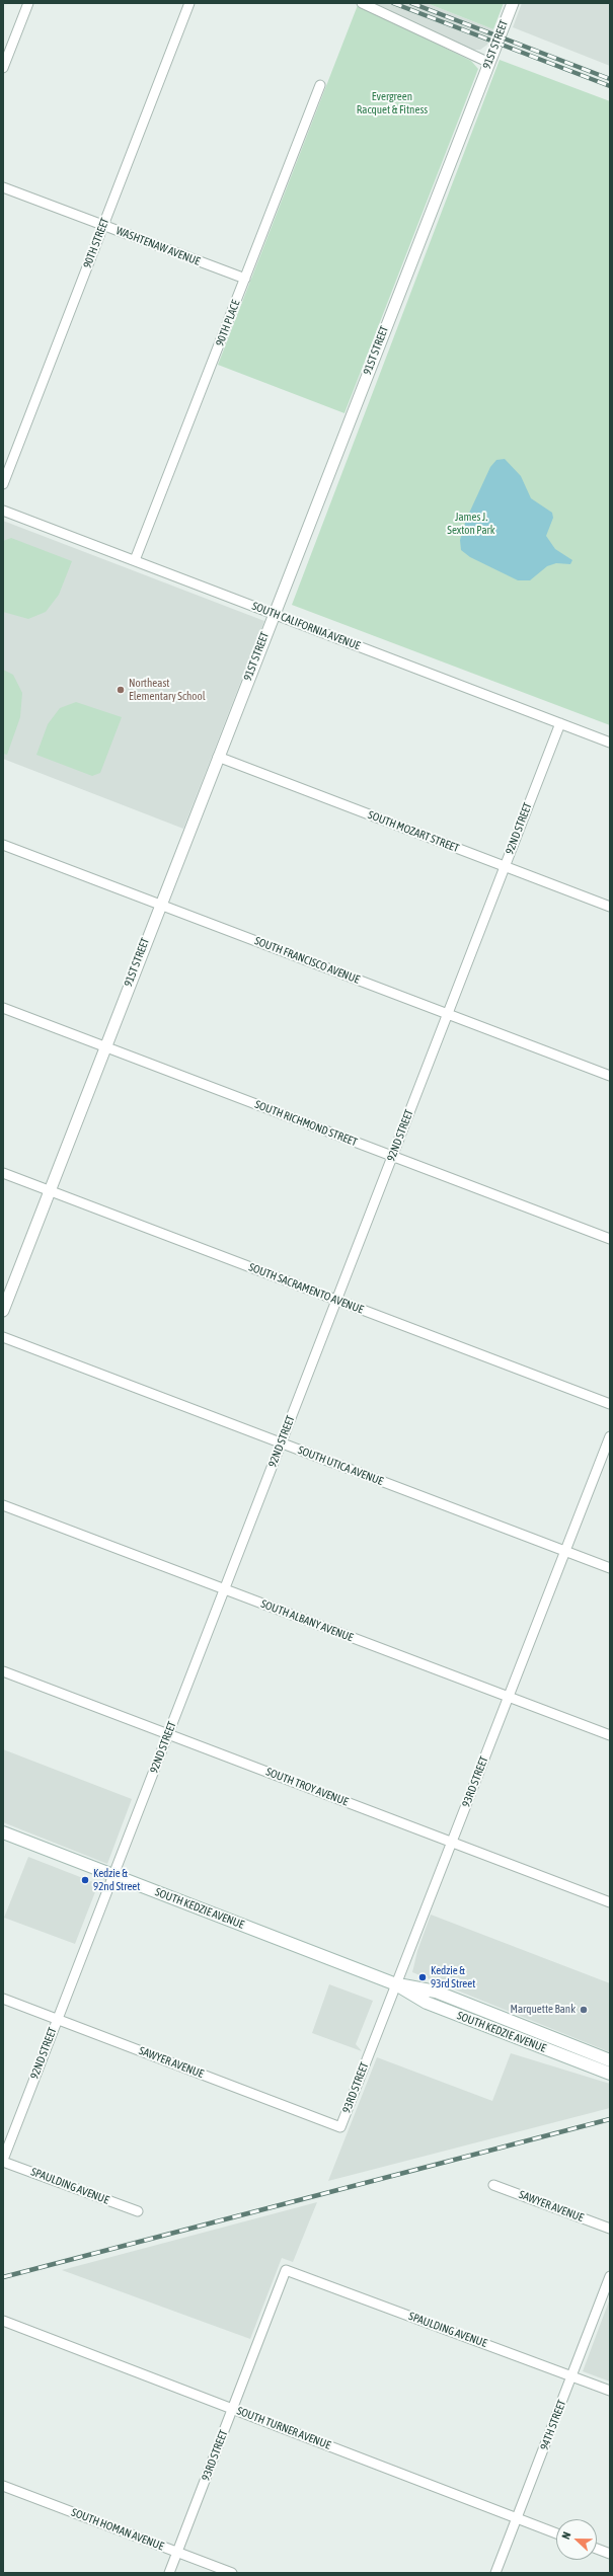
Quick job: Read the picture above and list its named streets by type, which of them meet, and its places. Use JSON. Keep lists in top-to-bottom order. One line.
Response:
{"streets":{"main road":["SOUTH KEDZIE AVENUE"],"street":["91ST STREET","90TH STREET","WASHTENAW AVENUE","90TH PLACE","SOUTH CALIFORNIA AVENUE","92ND STREET","SOUTH MOZART STREET","SOUTH FRANCISCO AVENUE","SOUTH RICHMOND STREET","SOUTH SACRAMENTO AVENUE","SOUTH UTICA AVENUE","SOUTH ALBANY AVENUE","93RD STREET","SOUTH TROY AVENUE","SAWYER AVENUE","SPAULDING AVENUE","94TH STREET","SOUTH TURNER AVENUE","SOUTH HOMAN AVENUE"]},"crossings":[["91ST STREET","SOUTH CALIFORNIA AVENUE"],["91ST STREET","SOUTH MOZART STREET"],["91ST STREET","SOUTH FRANCISCO AVENUE"],["91ST STREET","SOUTH RICHMOND STREET"],["91ST STREET","SOUTH SACRAMENTO AVENUE"],["90TH STREET","WASHTENAW AVENUE"],["WASHTENAW AVENUE","90TH PLACE"],["90TH PLACE","SOUTH CALIFORNIA AVENUE"],["SOUTH CALIFORNIA AVENUE","92ND STREET"],["92ND STREET","SOUTH MOZART STREET"],["92ND STREET","SOUTH FRANCISCO AVENUE"],["92ND STREET","SOUTH RICHMOND STREET"],["92ND STREET","SOUTH SACRAMENTO AVENUE"],["92ND STREET","SOUTH UTICA AVENUE"],["92ND STREET","SOUTH ALBANY AVENUE"],["92ND STREET","SOUTH TROY AVENUE"],["92ND STREET","SOUTH KEDZIE AVENUE"],["92ND STREET","SAWYER AVENUE"],["92ND STREET","SPAULDING AVENUE"],["SOUTH UTICA AVENUE","93RD STREET"],["SOUTH ALBANY AVENUE","93RD STREET"],["93RD STREET","SOUTH TROY AVENUE"],["93RD STREET","SOUTH KEDZIE AVENUE"],["93RD STREET","SAWYER AVENUE"],["93RD STREET","SPAULDING AVENUE"],["93RD STREET","SOUTH TURNER AVENUE"],["93RD STREET","SOUTH HOMAN AVENUE"],["SPAULDING AVENUE","94TH STREET"],["94TH STREET","SOUTH TURNER AVENUE"]],"parks":["Evergreen Racquet & Fitness","James J. Sexton Park"],"places":["Northeast Elementary School","Kedzie & 92nd Street","Kedzie & 93rd Street","Marquette Bank"],"north":"left"}
